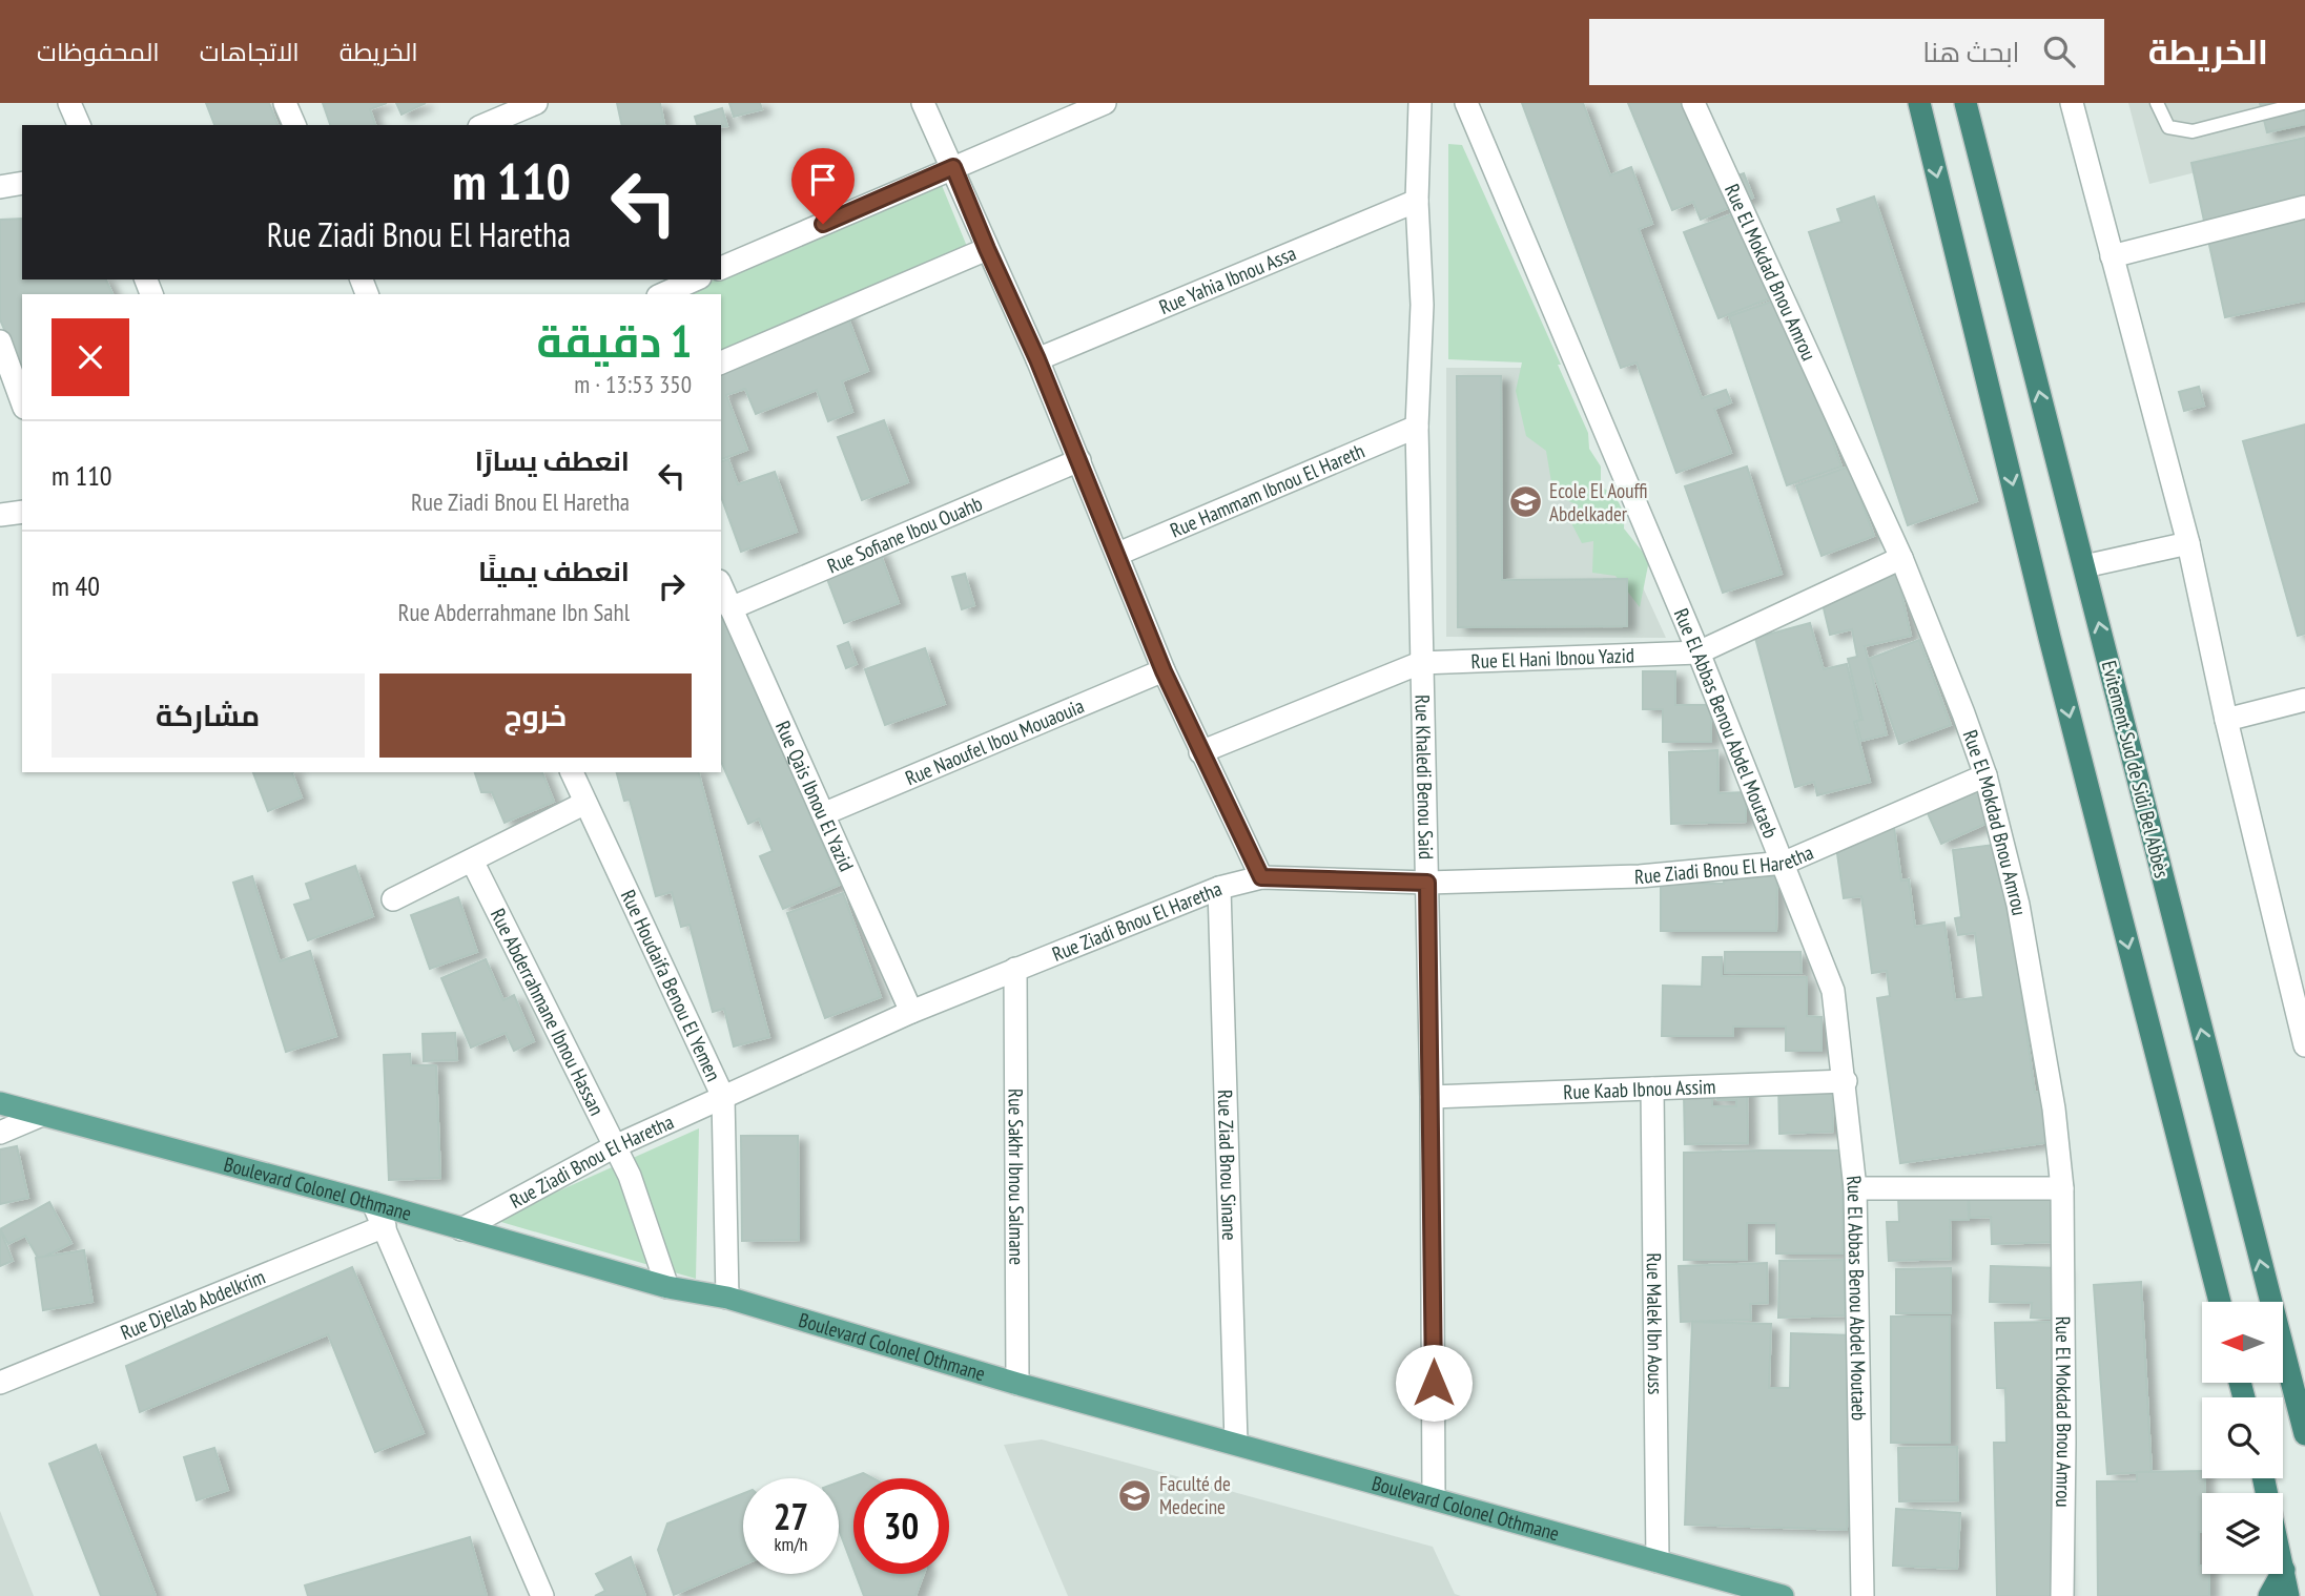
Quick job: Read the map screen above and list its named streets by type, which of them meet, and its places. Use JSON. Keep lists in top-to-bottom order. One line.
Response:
{"streets":{"highway":["Evitement Sud de Sidi Bel Abbès"],"main road":["Boulevard Colonel Othmane"],"street":["Rue El Mokdad Bnou Amrou","Rue Yahia Ibnou Assa","Rue Hammam Ibnou El Hareth","Rue Sofiane Ibou Ouahb","Rue El Hani Ibnou Yazid","Rue El Abbas Benou Abdel Moutaeb","Rue Naoufel Ibou Mouaouia","Rue Khaledi Benou Said","Rue Qais Ibnou El Yazid","Rue Ziadi Bnou El Haretha","Rue Houdaifa Benou El Yemen","Rue Abderrahmane Ibnou Hassan","Rue Kaab Ibnou Assim","Rue Ziad Bnou Sinane","Rue Sakhr Ibnou Salmane","Rue Djellab Abdelkrim","Rue Malek Ibn Aouss"]},"crossings":[["Rue El Mokdad Bnou Amrou","Rue El Hani Ibnou Yazid"],["Rue El Mokdad Bnou Amrou","Rue Ziadi Bnou El Haretha"],["Rue Yahia Ibnou Assa","Rue Khaledi Benou Said"],["Rue Hammam Ibnou El Hareth","Rue Khaledi Benou Said"],["Rue Sofiane Ibou Ouahb","Rue Qais Ibnou El Yazid"],["Rue El Hani Ibnou Yazid","Rue El Abbas Benou Abdel Moutaeb"],["Rue El Hani Ibnou Yazid","Rue Khaledi Benou Said"],["Rue El Abbas Benou Abdel Moutaeb","Rue Ziadi Bnou El Haretha"],["Rue El Abbas Benou Abdel Moutaeb","Rue Kaab Ibnou Assim"],["Rue Naoufel Ibou Mouaouia","Rue Qais Ibnou El Yazid"],["Rue Khaledi Benou Said","Rue Ziadi Bnou El Haretha"],["Rue Khaledi Benou Said","Rue Kaab Ibnou Assim"],["Rue Khaledi Benou Said","Boulevard Colonel Othmane"],["Rue Qais Ibnou El Yazid","Rue Ziadi Bnou El Haretha"],["Rue Ziadi Bnou El Haretha","Rue Houdaifa Benou El Yemen"],["Rue Ziadi Bnou El Haretha","Rue Abderrahmane Ibnou Hassan"],["Rue Ziadi Bnou El Haretha","Rue Ziad Bnou Sinane"],["Rue Ziadi Bnou El Haretha","Rue Sakhr Ibnou Salmane"],["Rue Ziadi Bnou El Haretha","Boulevard Colonel Othmane"],["Rue Houdaifa Benou El Yemen","Boulevard Colonel Othmane"],["Rue Abderrahmane Ibnou Hassan","Boulevard Colonel Othmane"],["Rue Kaab Ibnou Assim","Rue Malek Ibn Aouss"],["Rue Ziad Bnou Sinane","Boulevard Colonel Othmane"],["Rue Sakhr Ibnou Salmane","Boulevard Colonel Othmane"],["Boulevard Colonel Othmane","Rue Malek Ibn Aouss"]],"places":{"school or university":["Ecole El Aouffi Abdelkader","Faculté de Medecine"]},"north":"left","page":{"header":"الخريطة","search":"ابحث هنا","nav":["الخريطة","الاتجاهات","المحفوظات"],"turn":["110 m","Rue Ziadi Bnou El Haretha"],"heading":["1 دقيقة","350 m · 13:53"],"list":[{"name":"انعطف يسارًا","note":"Rue Ziadi Bnou El Haretha","value":"110 m"},{"name":"انعطف يمينًا","note":"Rue Abderrahmane Ibn Sahl","value":"40 m"}],"buttons":["خروج","مشاركة"],"speed":"27 km/h","limit":"30"}}
